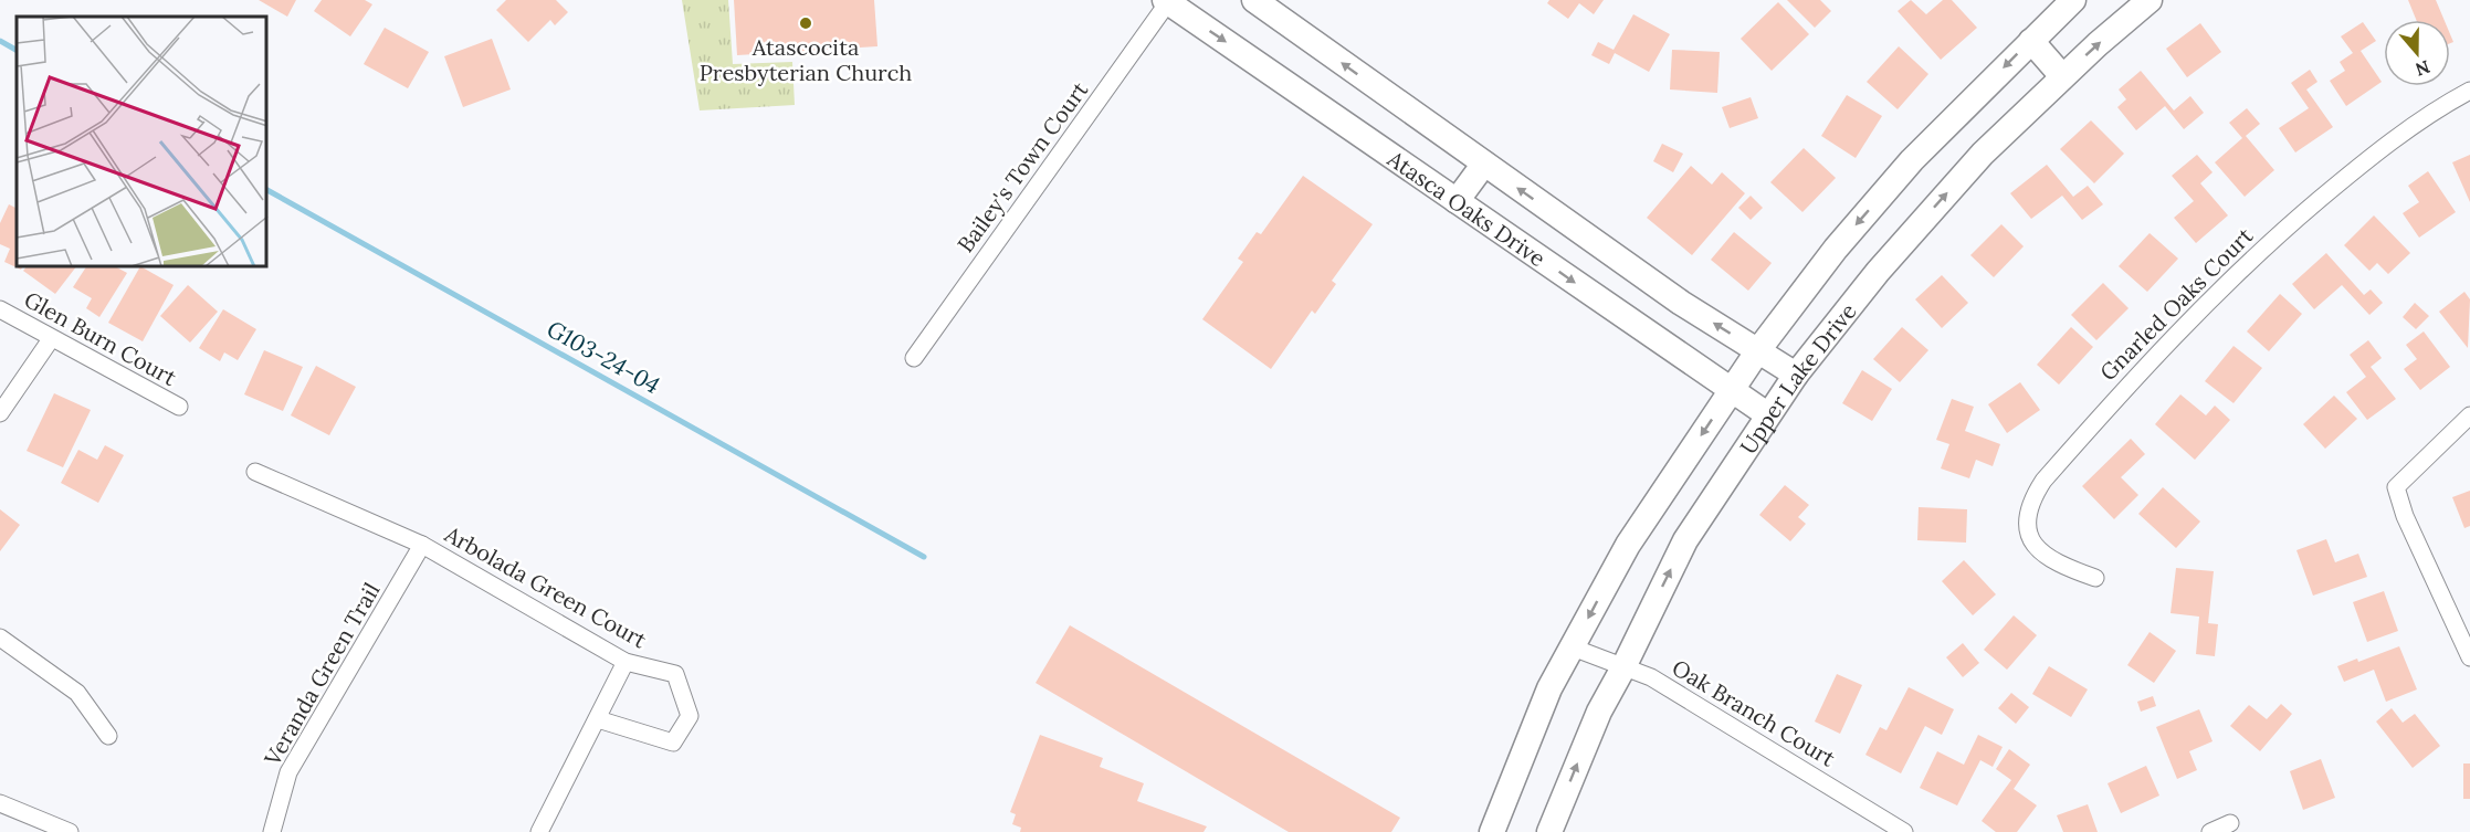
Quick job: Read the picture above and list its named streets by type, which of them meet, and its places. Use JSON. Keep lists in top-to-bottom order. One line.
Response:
{"streets":{"street":["Bailey's Town Court","Atasca Oaks Drive","Gnarled Oaks Court","Glen Burn Court","Upper Lake Drive","Arbolada Green Court","Veranda Green Trail","Oak Branch Court"]},"crossings":[["Bailey's Town Court","Atasca Oaks Drive"],["Atasca Oaks Drive","Upper Lake Drive"],["Upper Lake Drive","Oak Branch Court"],["Arbolada Green Court","Veranda Green Trail"]],"water":["G103-24-04"],"places":["Atascocita Presbyterian Church"],"north":"bottom"}
